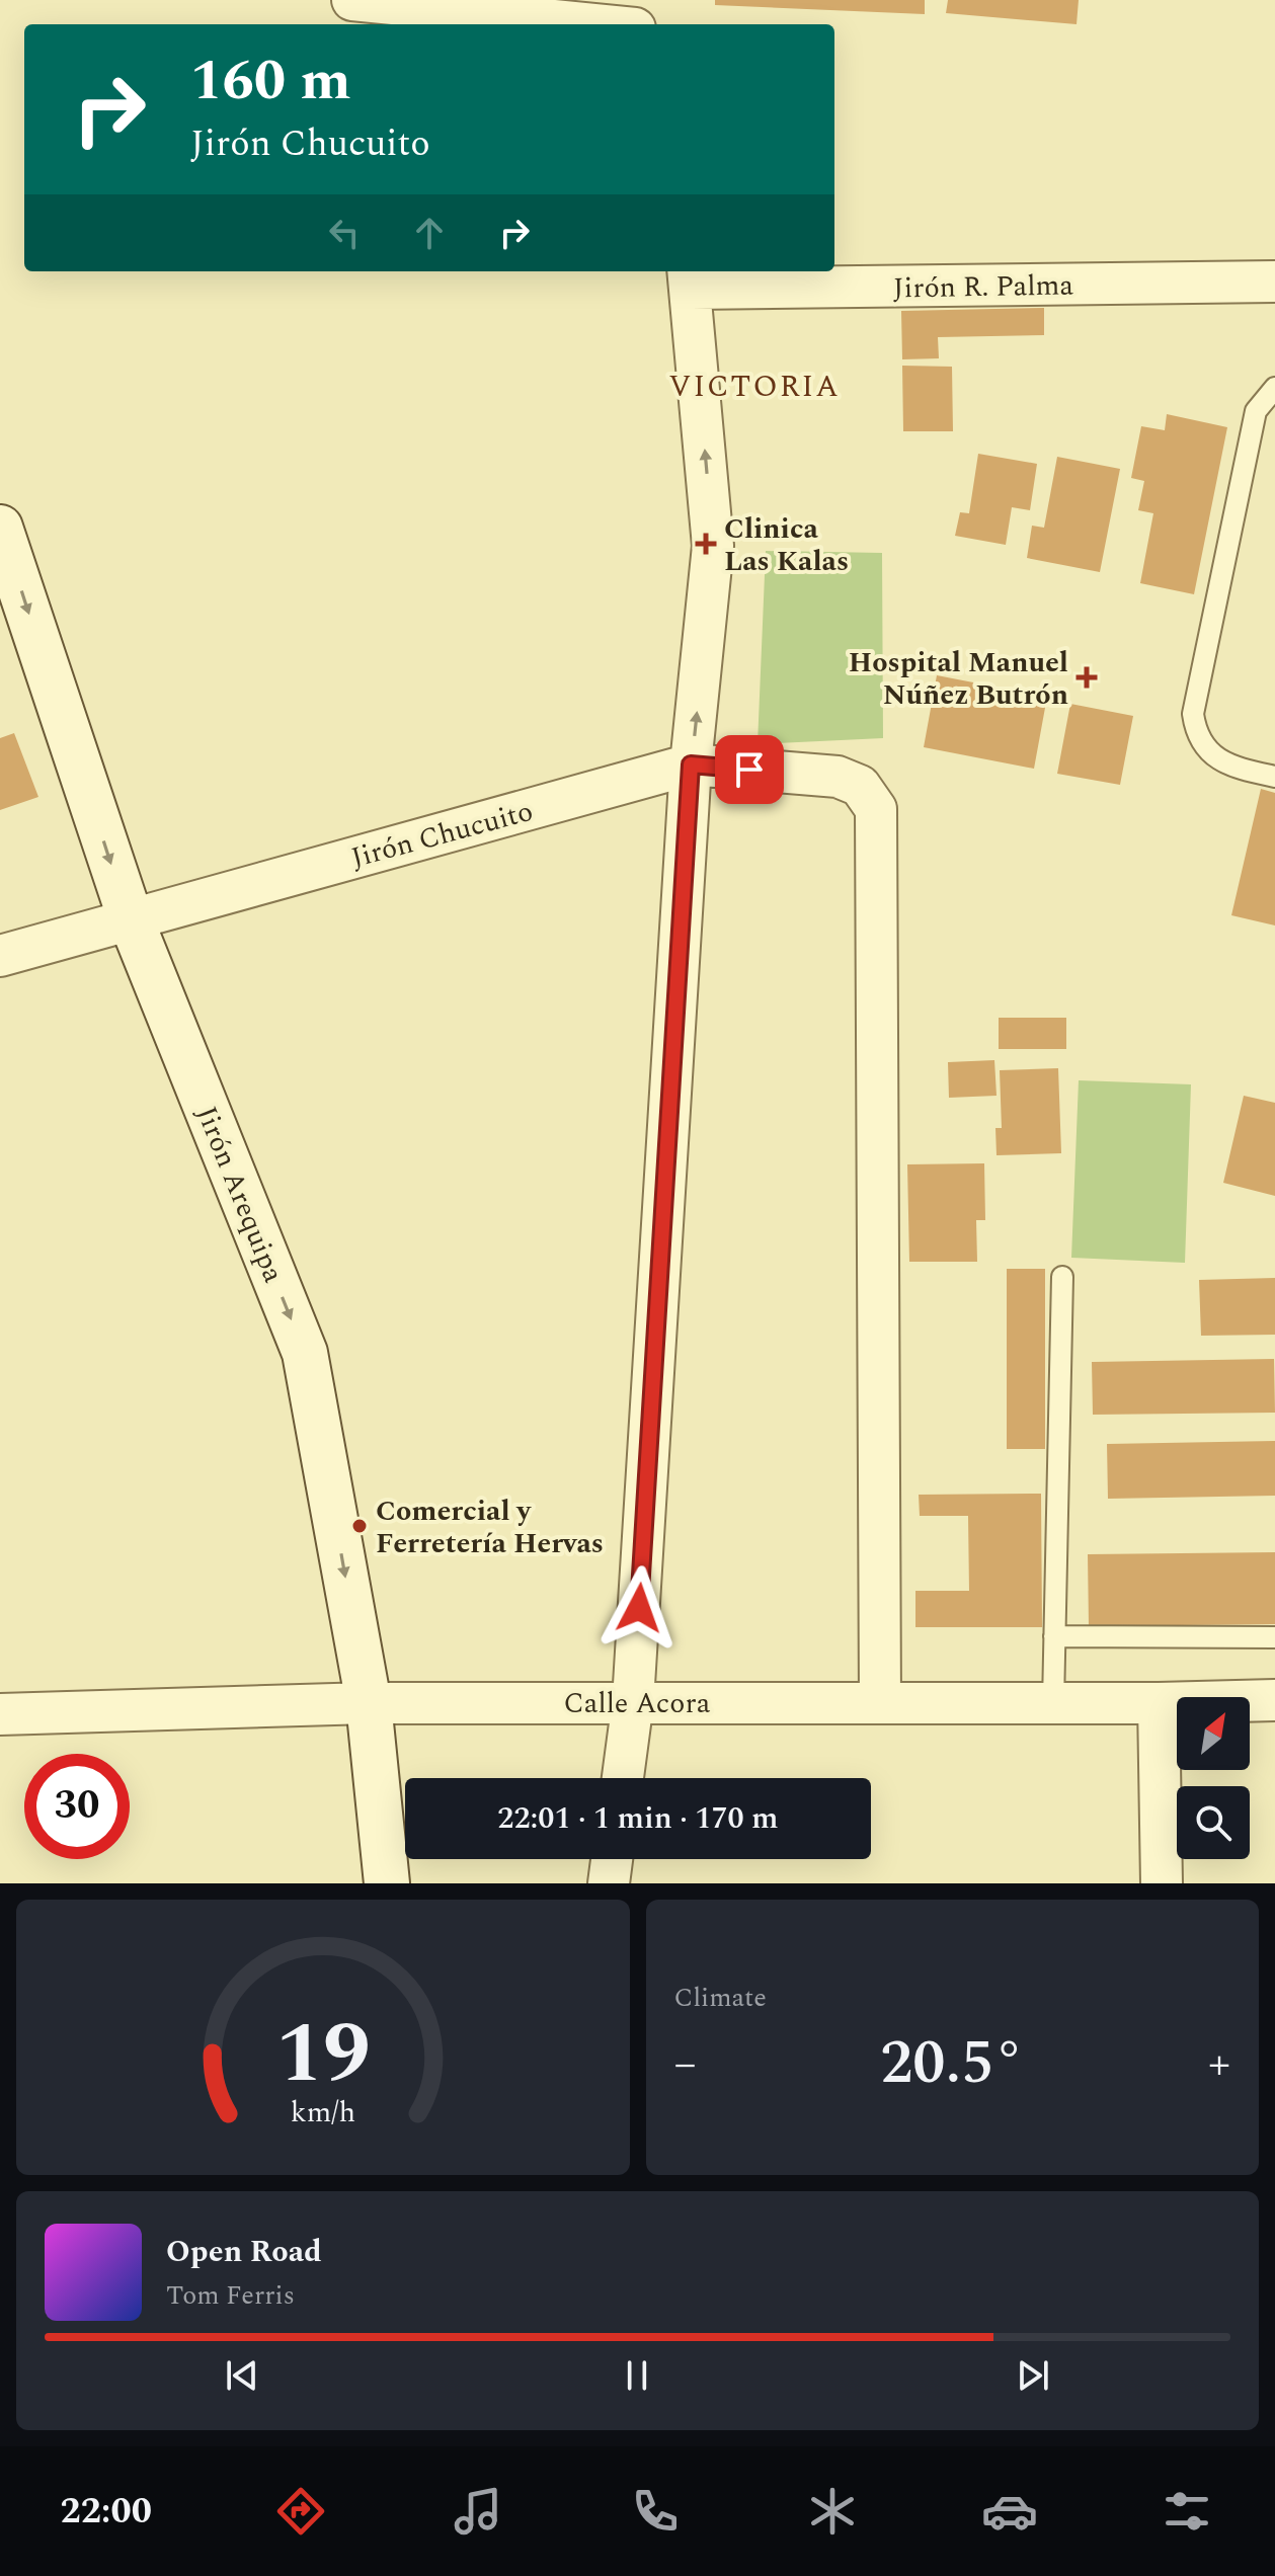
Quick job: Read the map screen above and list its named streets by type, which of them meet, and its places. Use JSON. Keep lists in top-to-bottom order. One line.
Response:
{"streets":{"street":["Jirón R. Palma","Jirón Chucuito","Jirón Arequipa","Calle Acora"]},"crossings":[["Jirón Chucuito","Jirón Arequipa"],["Jirón Chucuito","Calle Acora"],["Jirón Arequipa","Calle Acora"]],"districts":["VICTORIA"],"places":{"health":["Clinica Las Kalas","Hospital Manuel Núñez Butrón"],"other":["Comercial y Ferretería Hervas"]},"north":"top right","page":{"turn":["160 m","Jirón Chucuito"],"limit":"30","trip":"22:01 · 1 min · 170 m","tile":"Climate","heat":["−","20.5°","+"],"song":["Open Road","Tom Ferris"],"tabs":"22:00","gauge":["19","km/h"]}}
